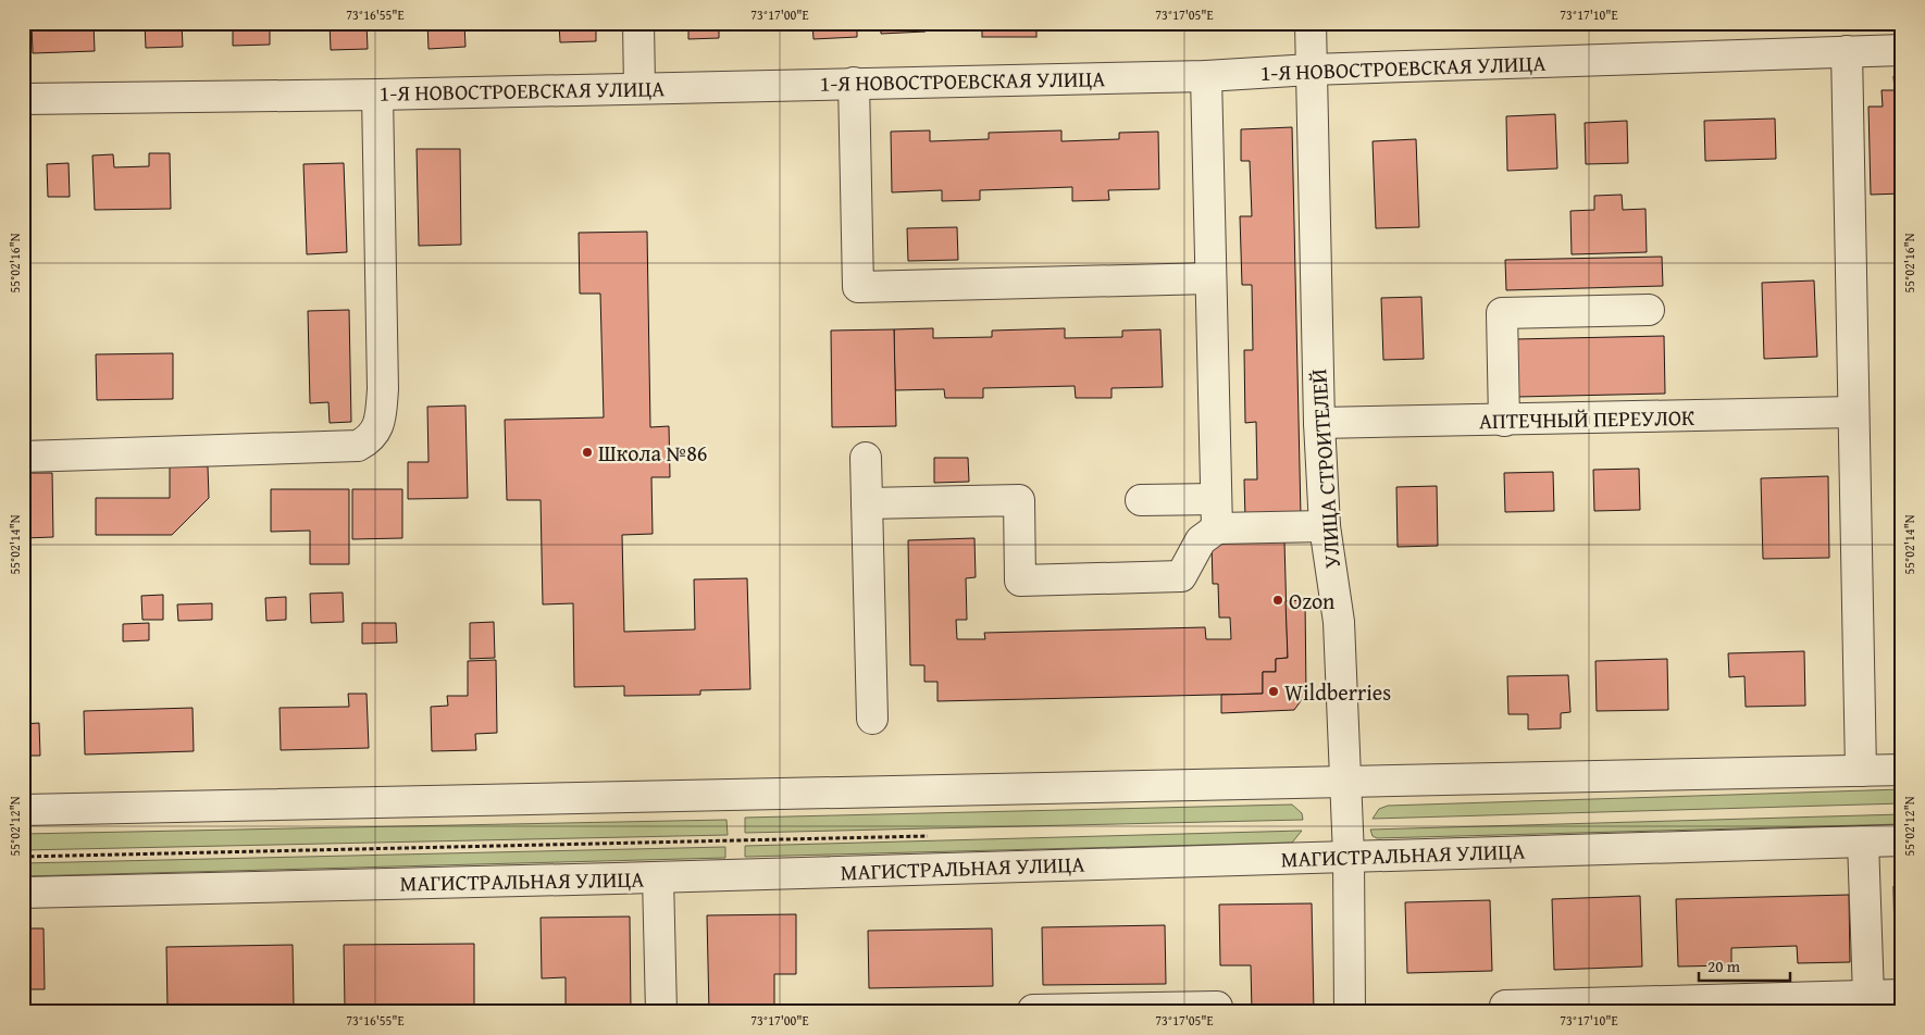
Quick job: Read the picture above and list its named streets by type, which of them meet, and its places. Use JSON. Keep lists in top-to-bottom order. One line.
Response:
{"streets":{"street":["1-Я НОВОСТРОЕВСКАЯ УЛИЦА","АПТЕЧНЫЙ ПЕРЕУЛОК","УЛИЦА СТРОИТЕЛЕЙ","МАГИСТРАЛЬНАЯ УЛИЦА"]},"crossings":[["1-Я НОВОСТРОЕВСКАЯ УЛИЦА","УЛИЦА СТРОИТЕЛЕЙ"],["АПТЕЧНЫЙ ПЕРЕУЛОК","УЛИЦА СТРОИТЕЛЕЙ"],["УЛИЦА СТРОИТЕЛЕЙ","МАГИСТРАЛЬНАЯ УЛИЦА"]],"places":["Школа №86","Ozon","Wildberries"],"scale_bar":"20 m","coordinates":["73°16'55\"E","73°17'00\"E","73°17'05\"E","73°17'10\"E","55°02'16\"N","55°02'14\"N","55°02'12\"N"]}
